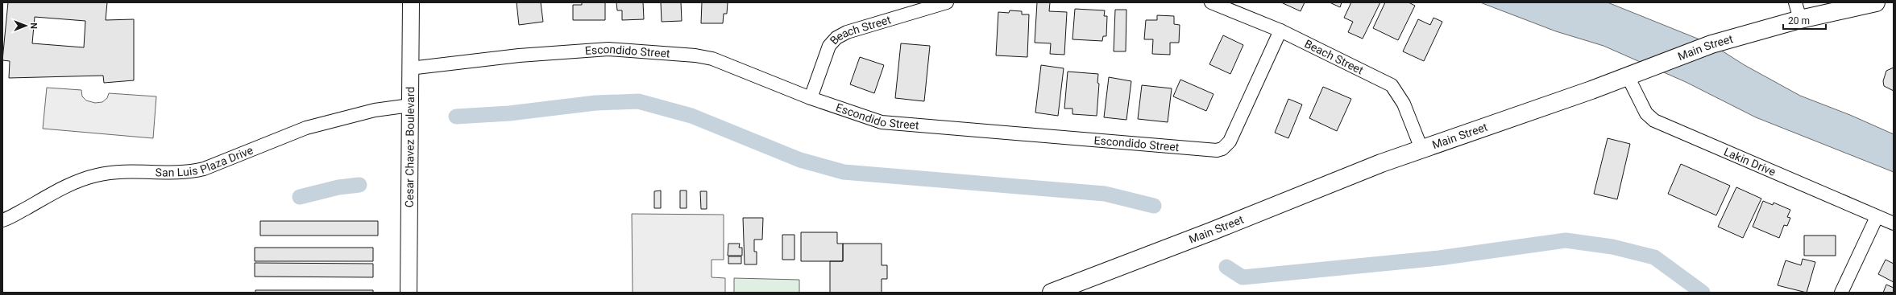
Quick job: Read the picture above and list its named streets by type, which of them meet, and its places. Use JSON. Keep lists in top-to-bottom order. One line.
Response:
{"streets":{"highway":["Main Street"],"street":["Beach Street","Escondido Street","Cesar Chavez Boulevard","San Luis Plaza Drive","Lakin Drive"]},"crossings":[["Beach Street","Main Street"],["Beach Street","Escondido Street"],["Main Street","Lakin Drive"],["Escondido Street","Cesar Chavez Boulevard"],["Cesar Chavez Boulevard","San Luis Plaza Drive"]],"scale_bar":"20 m","north":"right"}
